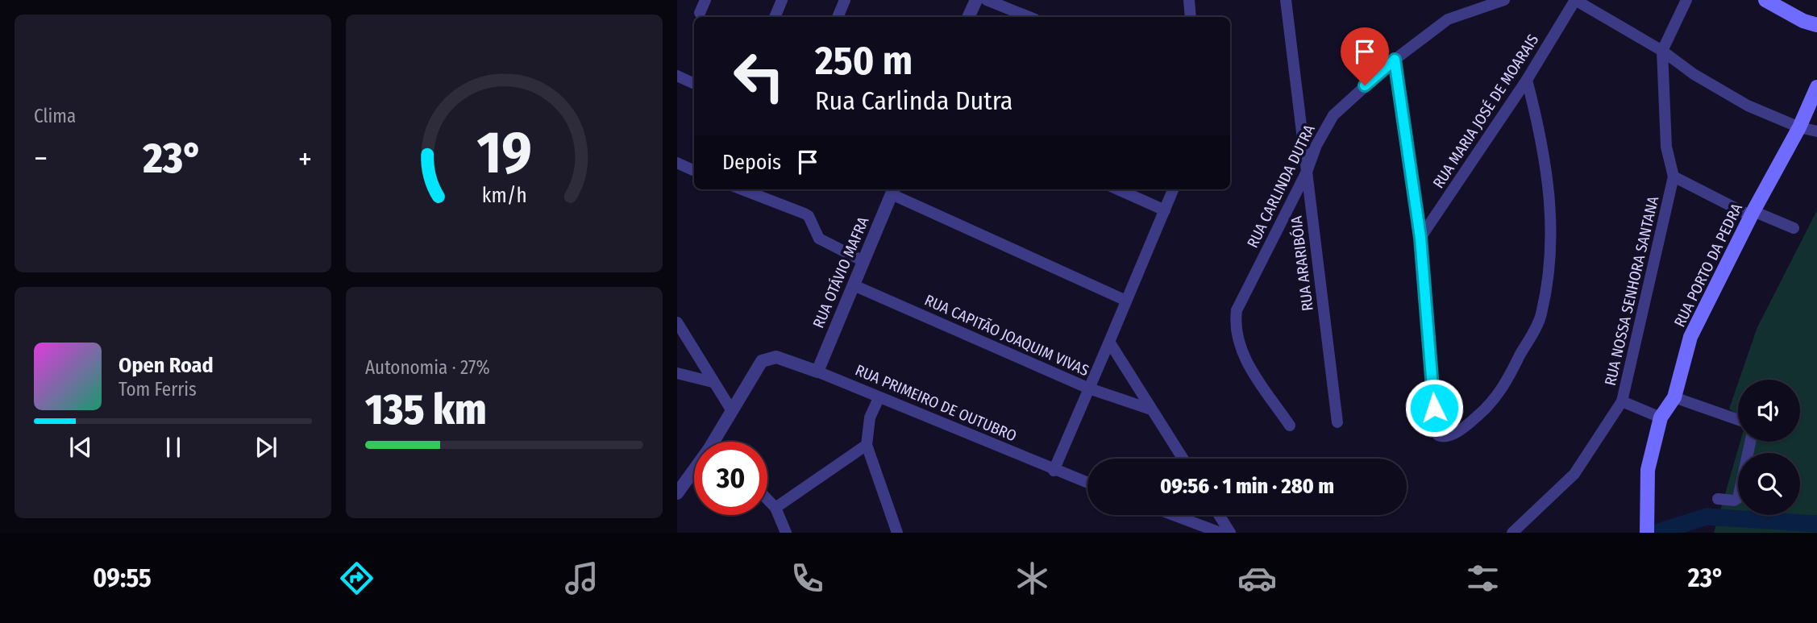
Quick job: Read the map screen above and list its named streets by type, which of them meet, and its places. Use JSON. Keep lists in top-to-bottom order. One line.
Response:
{"streets":{"main road":["RUA PORTO DA PEDRA"],"street":["RUA MARIA JOSÉ DE MOARAIS","RUA CARLINDA DUTRA","RUA ARARIBÓIA","RUA OTÁVIO MAFRA","RUA NOSSA SENHORA SANTANA","RUA CAPITÃO JOAQUIM VIVAS","RUA PRIMEIRO DE OUTUBRO"]},"crossings":[["RUA CARLINDA DUTRA","RUA ARARIBÓIA"],["RUA OTÁVIO MAFRA","RUA CAPITÃO JOAQUIM VIVAS"],["RUA OTÁVIO MAFRA","RUA PRIMEIRO DE OUTUBRO"]],"page":{"tile":["Clima",["Autonomia · 27%","135 km"]],"turn":["250 m","Rua Carlinda Dutra"],"heat":["−","23°","+"],"then":"Depois","song":["Open Road","Tom Ferris"],"limit":"30","trip":"09:56 · 1 min · 280 m","tabs":["09:55","23°"],"gauge":["19","km/h"]}}
